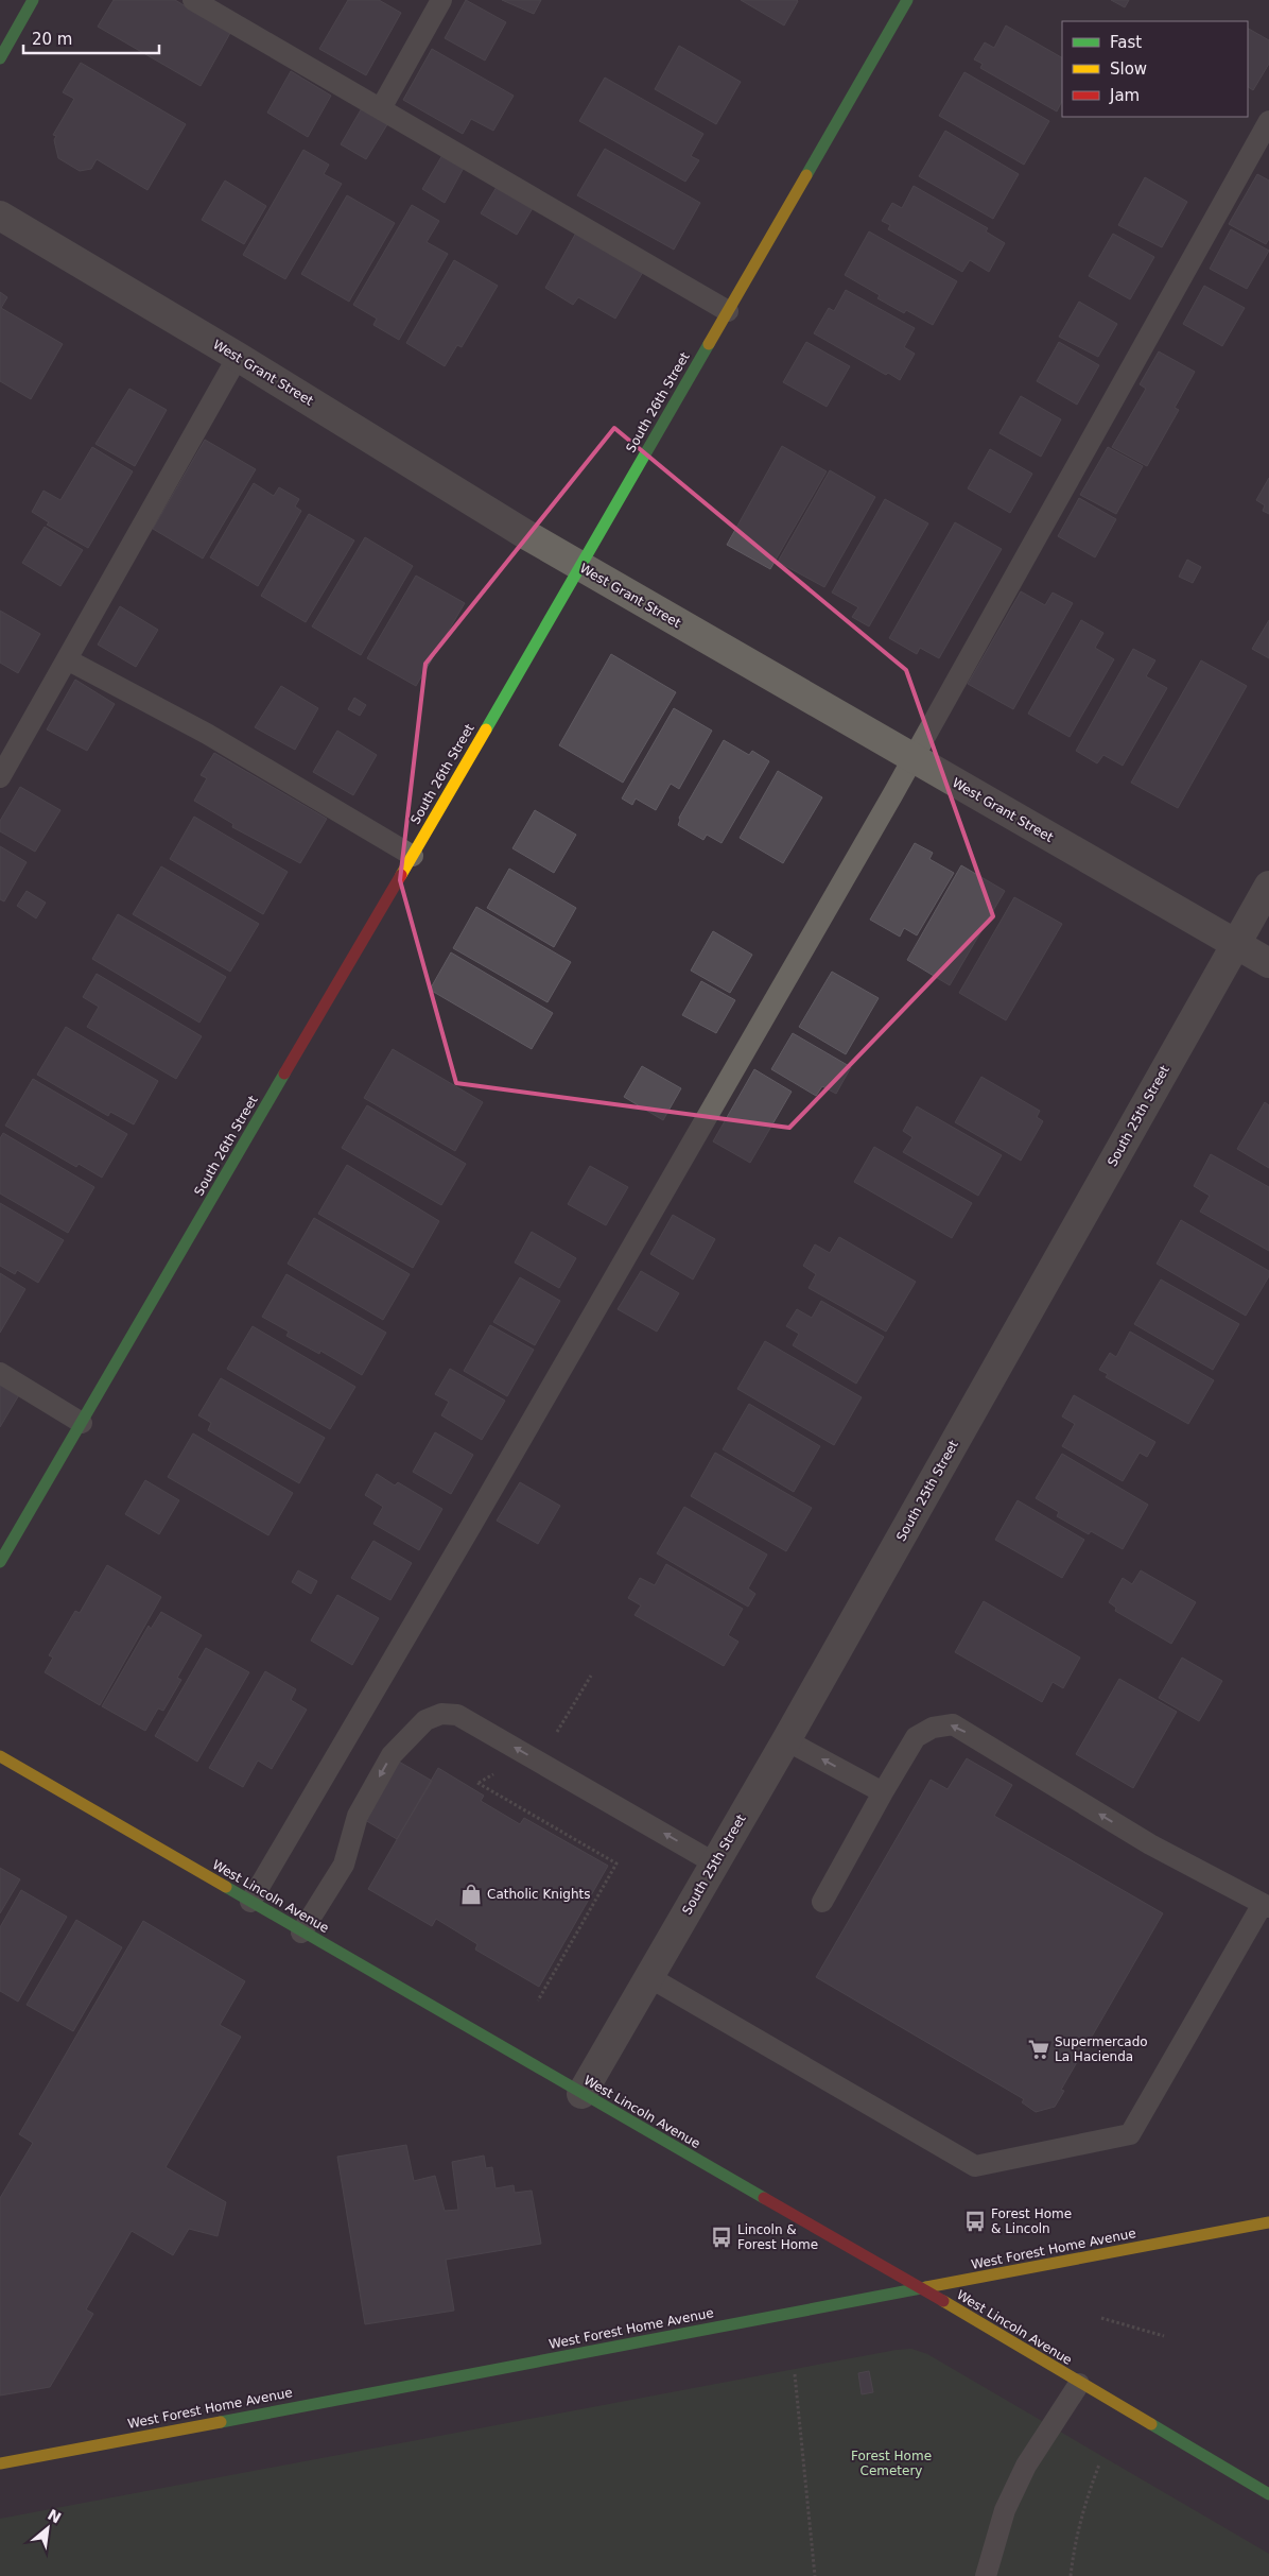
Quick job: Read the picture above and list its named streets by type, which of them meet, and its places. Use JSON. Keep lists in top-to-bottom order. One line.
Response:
{"streets":{"main road":["South 26th Street","West Lincoln Avenue","West Forest Home Avenue"],"street":["West Grant Street","South 25th Street"]},"crossings":[["West Grant Street","South 26th Street"],["West Grant Street","South 25th Street"],["South 25th Street","West Lincoln Avenue"],["West Lincoln Avenue","West Forest Home Avenue"]],"parks":["Forest Home Cemetery"],"places":{"shop":["Catholic Knights"],"supermarket":["Supermercado La Hacienda"],"bus stop":["Forest Home & Lincoln","Lincoln & Forest Home"]},"legend":["Fast","Slow","Jam"],"scale_bar":"20 m","north":"top right"}
